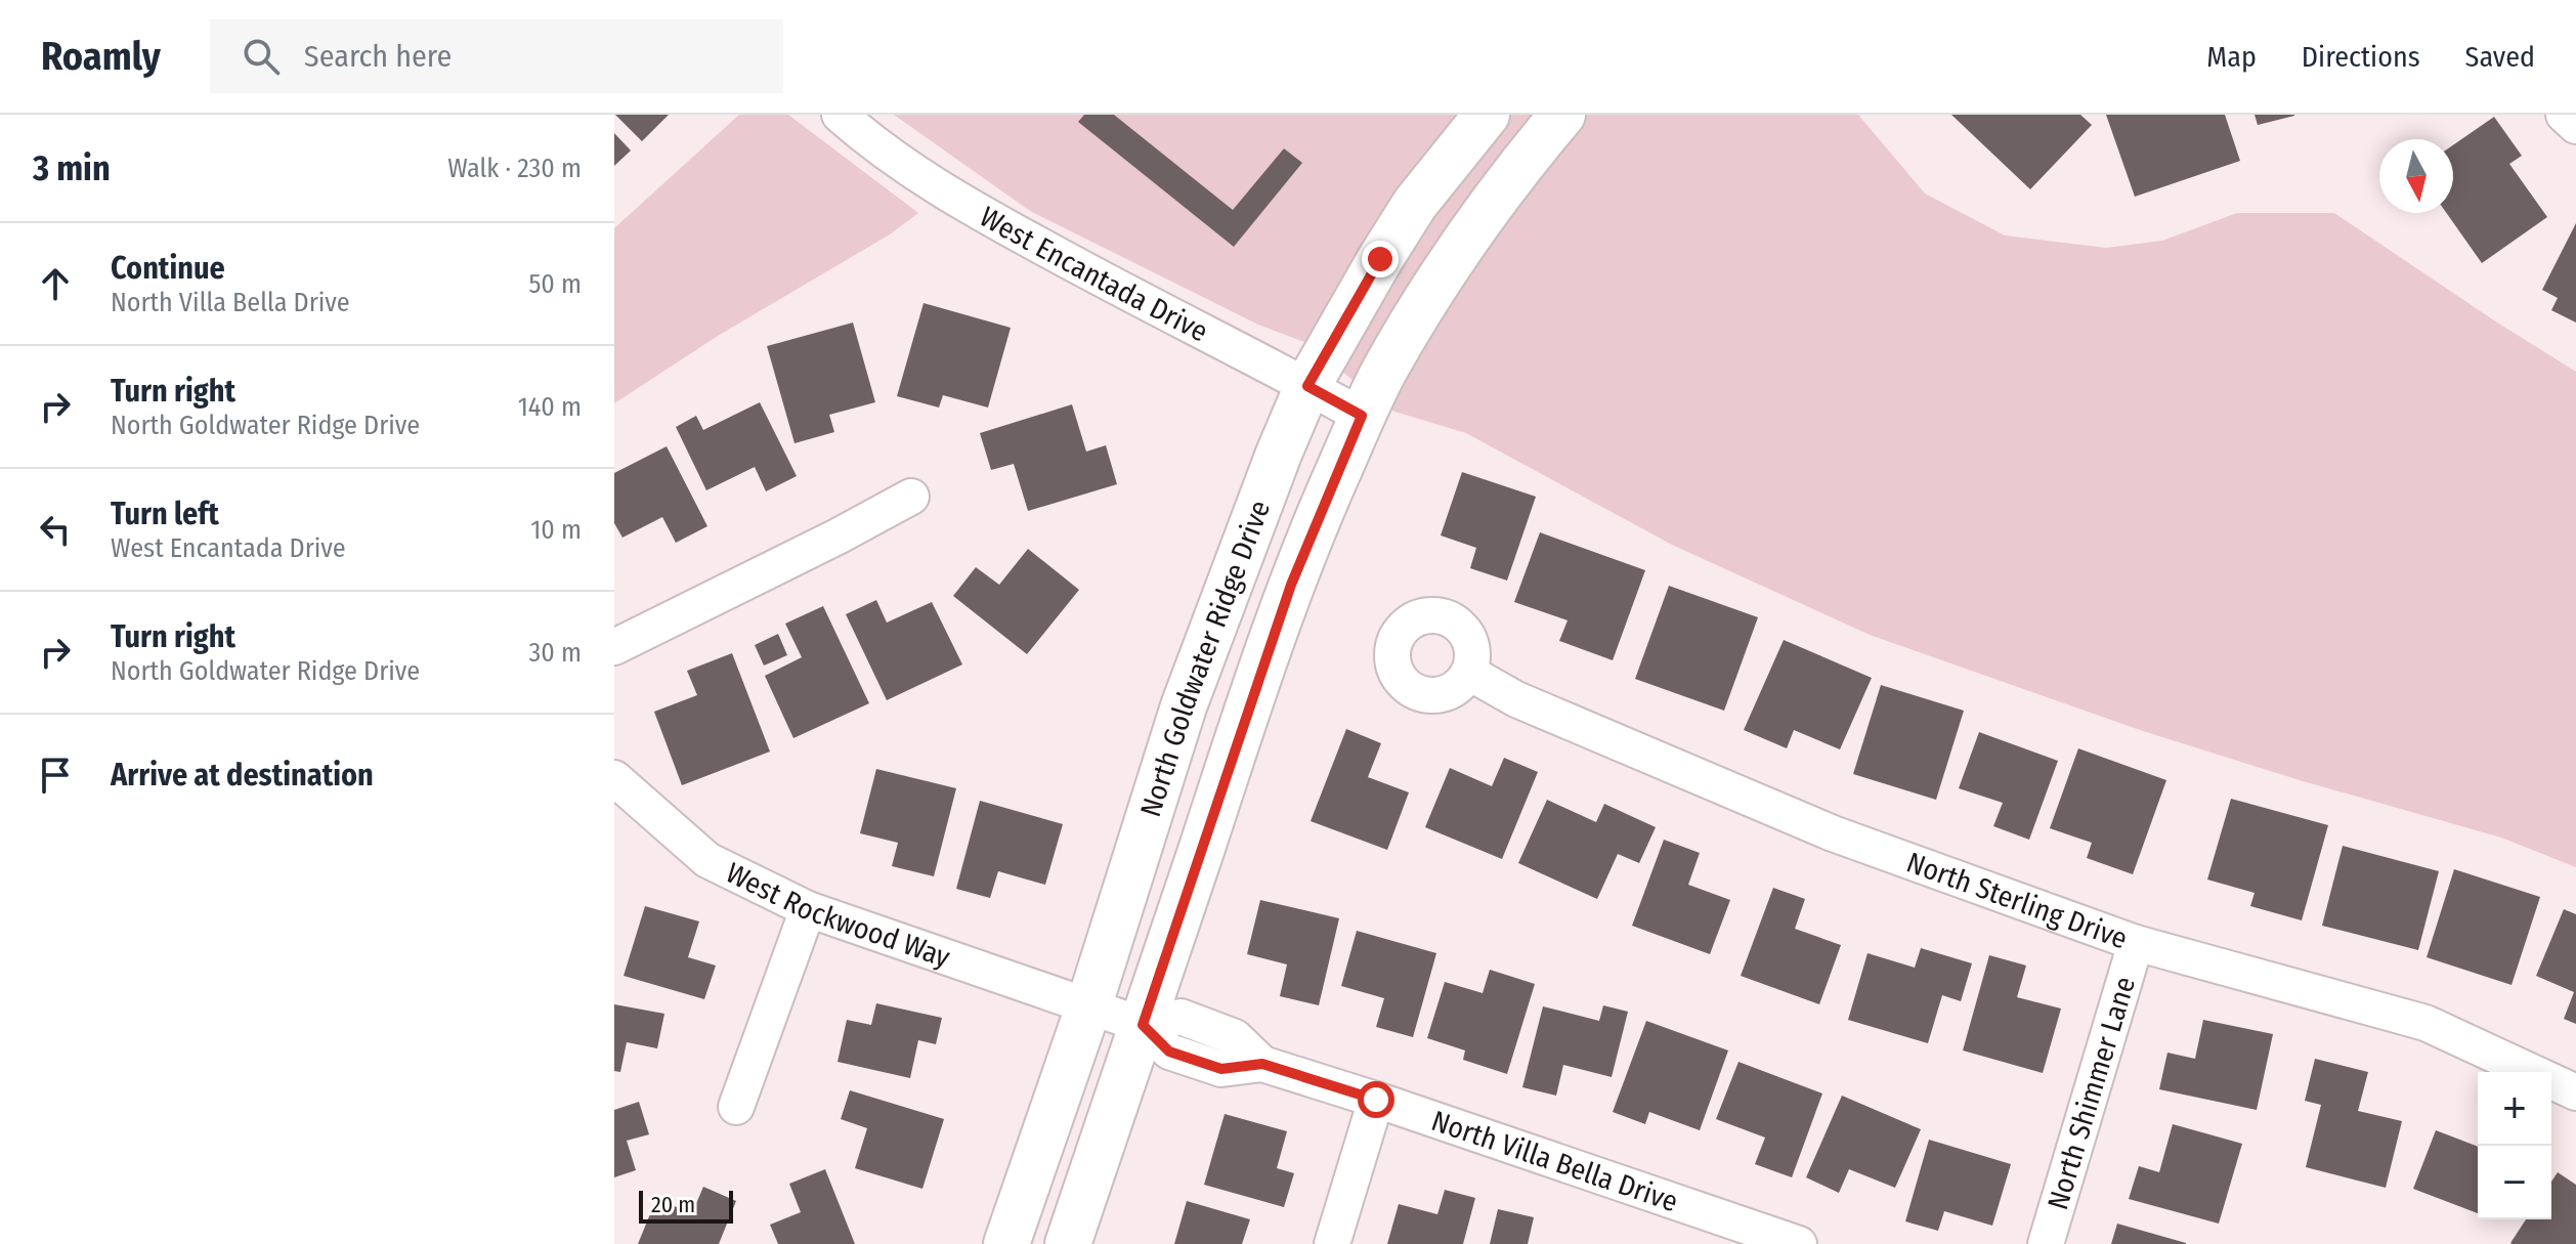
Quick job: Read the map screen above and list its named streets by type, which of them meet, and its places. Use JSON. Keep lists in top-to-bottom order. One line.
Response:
{"streets":{"street":["West Encantada Drive","North Goldwater Ridge Drive","North Sterling Drive","West Rockwood Way","North Shimmer Lane","North Villa Bella Drive"]},"crossings":[["West Encantada Drive","North Goldwater Ridge Drive"],["North Goldwater Ridge Drive","West Rockwood Way"],["North Goldwater Ridge Drive","North Villa Bella Drive"],["North Sterling Drive","North Shimmer Lane"]],"scale_bar":"20 m","north":"bottom","page":{"header":"Roamly","search":"Search here","nav":["Map","Directions","Saved"],"heading":["3 min","Walk · 230 m"],"list":[["Continue","North Villa Bella Drive","50 m"],["Turn right","North Goldwater Ridge Drive","140 m"],["Turn left","West Encantada Drive","10 m"],["Turn right","North Goldwater Ridge Drive","30 m"],"Arrive at destination"],"map_buttons":["+","−"],"scale":"20 m"}}
